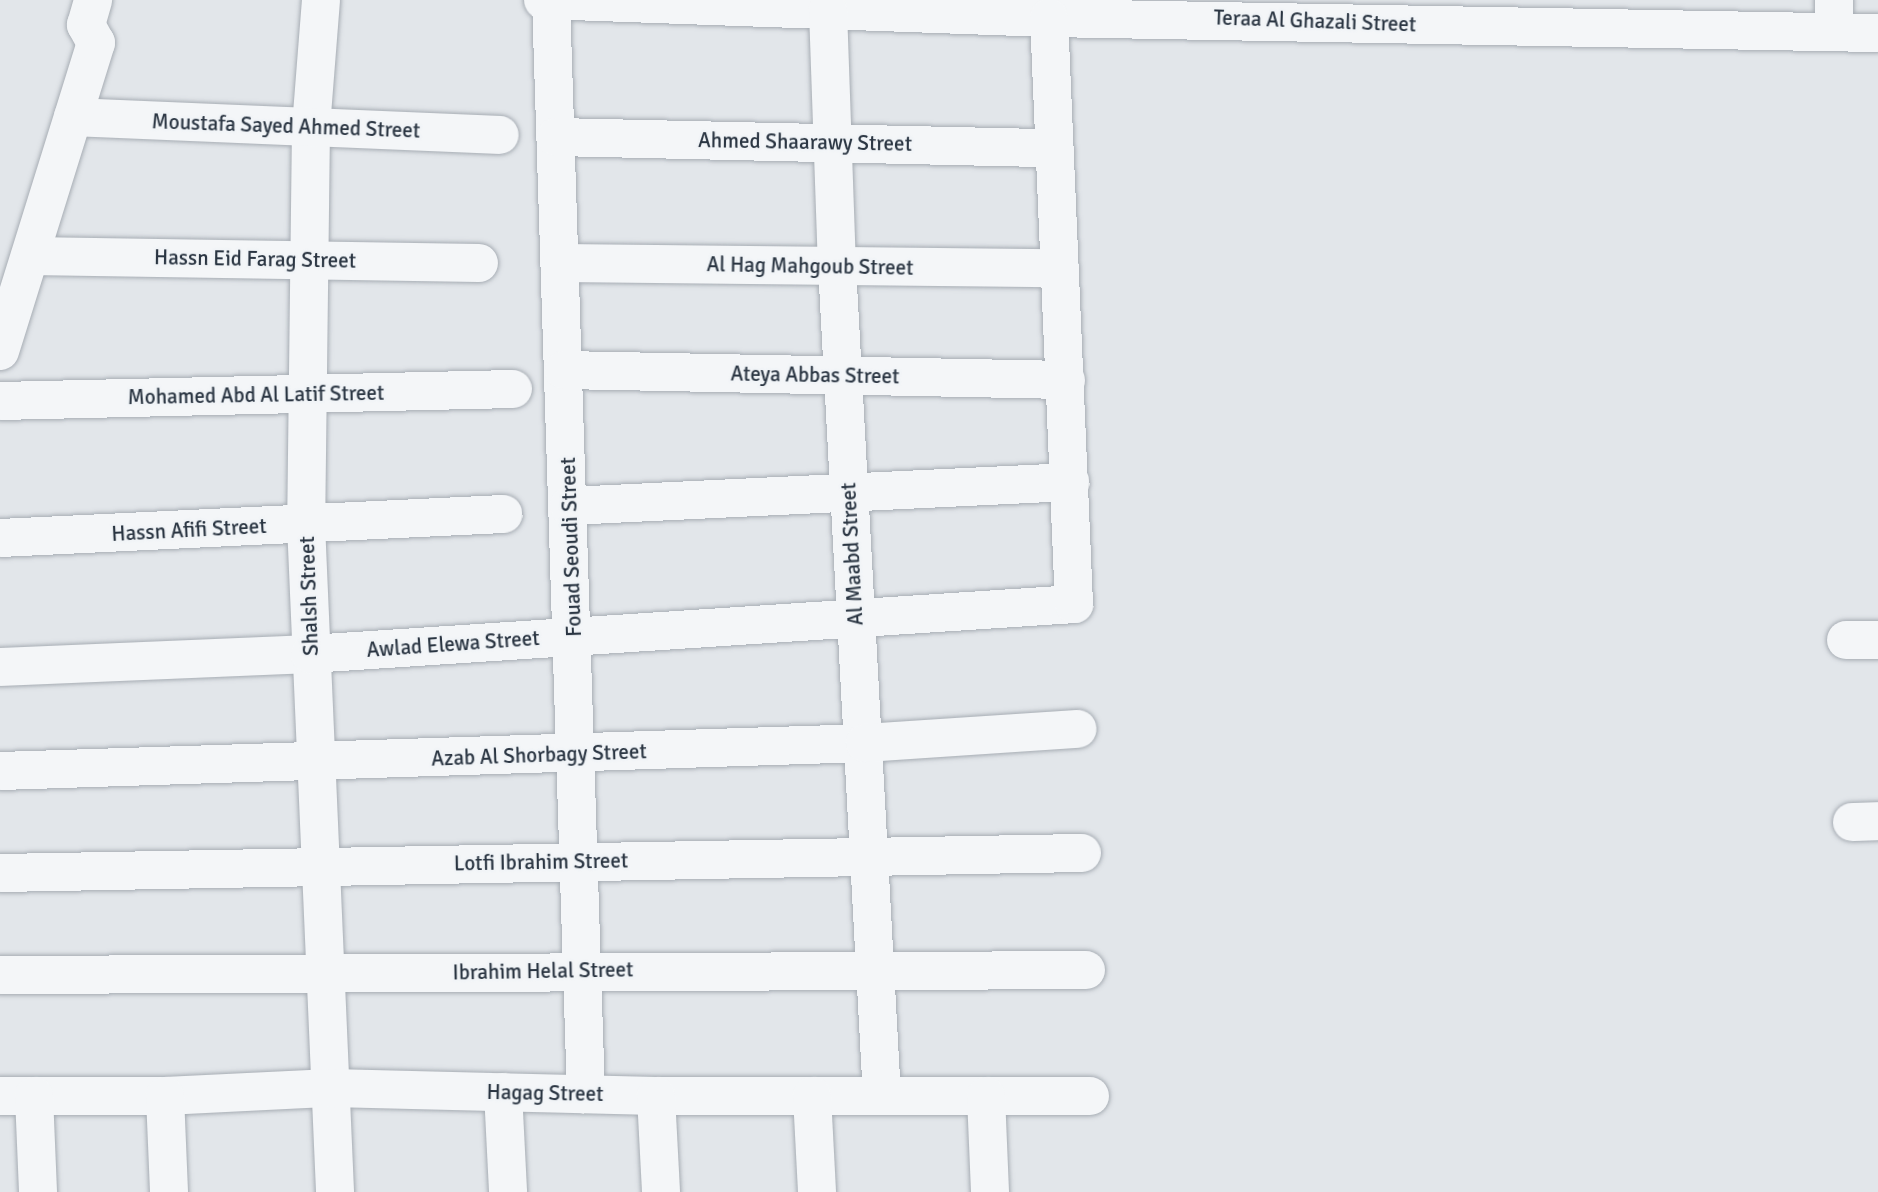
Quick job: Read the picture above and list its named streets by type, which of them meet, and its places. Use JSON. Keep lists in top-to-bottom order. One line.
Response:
{"streets":{"street":["Teraa Al Ghazali Street","Moustafa Sayed Ahmed Street","Ahmed Shaarawy Street","Hassn Eid Farag Street","Al Hag Mahgoub Street","Ateya Abbas Street","Mohamed Abd Al Latif Street","Hassn Afifi Street","Fouad Seoudi Street","Al Maabd Street","Shalsh Street","Awlad Elewa Street","Azab Al Shorbagy Street","Lotfi Ibrahim Street","Ibrahim Helal Street","Hagag Street"]},"crossings":[["Teraa Al Ghazali Street","Fouad Seoudi Street"],["Teraa Al Ghazali Street","Al Maabd Street"],["Moustafa Sayed Ahmed Street","Shalsh Street"],["Ahmed Shaarawy Street","Fouad Seoudi Street"],["Ahmed Shaarawy Street","Al Maabd Street"],["Hassn Eid Farag Street","Shalsh Street"],["Al Hag Mahgoub Street","Fouad Seoudi Street"],["Al Hag Mahgoub Street","Al Maabd Street"],["Ateya Abbas Street","Fouad Seoudi Street"],["Ateya Abbas Street","Al Maabd Street"],["Mohamed Abd Al Latif Street","Shalsh Street"],["Hassn Afifi Street","Shalsh Street"],["Fouad Seoudi Street","Awlad Elewa Street"],["Fouad Seoudi Street","Azab Al Shorbagy Street"],["Fouad Seoudi Street","Lotfi Ibrahim Street"],["Fouad Seoudi Street","Ibrahim Helal Street"],["Fouad Seoudi Street","Hagag Street"],["Al Maabd Street","Awlad Elewa Street"],["Al Maabd Street","Azab Al Shorbagy Street"],["Al Maabd Street","Lotfi Ibrahim Street"],["Al Maabd Street","Ibrahim Helal Street"],["Al Maabd Street","Hagag Street"],["Shalsh Street","Awlad Elewa Street"],["Shalsh Street","Azab Al Shorbagy Street"],["Shalsh Street","Lotfi Ibrahim Street"],["Shalsh Street","Ibrahim Helal Street"],["Shalsh Street","Hagag Street"]]}
